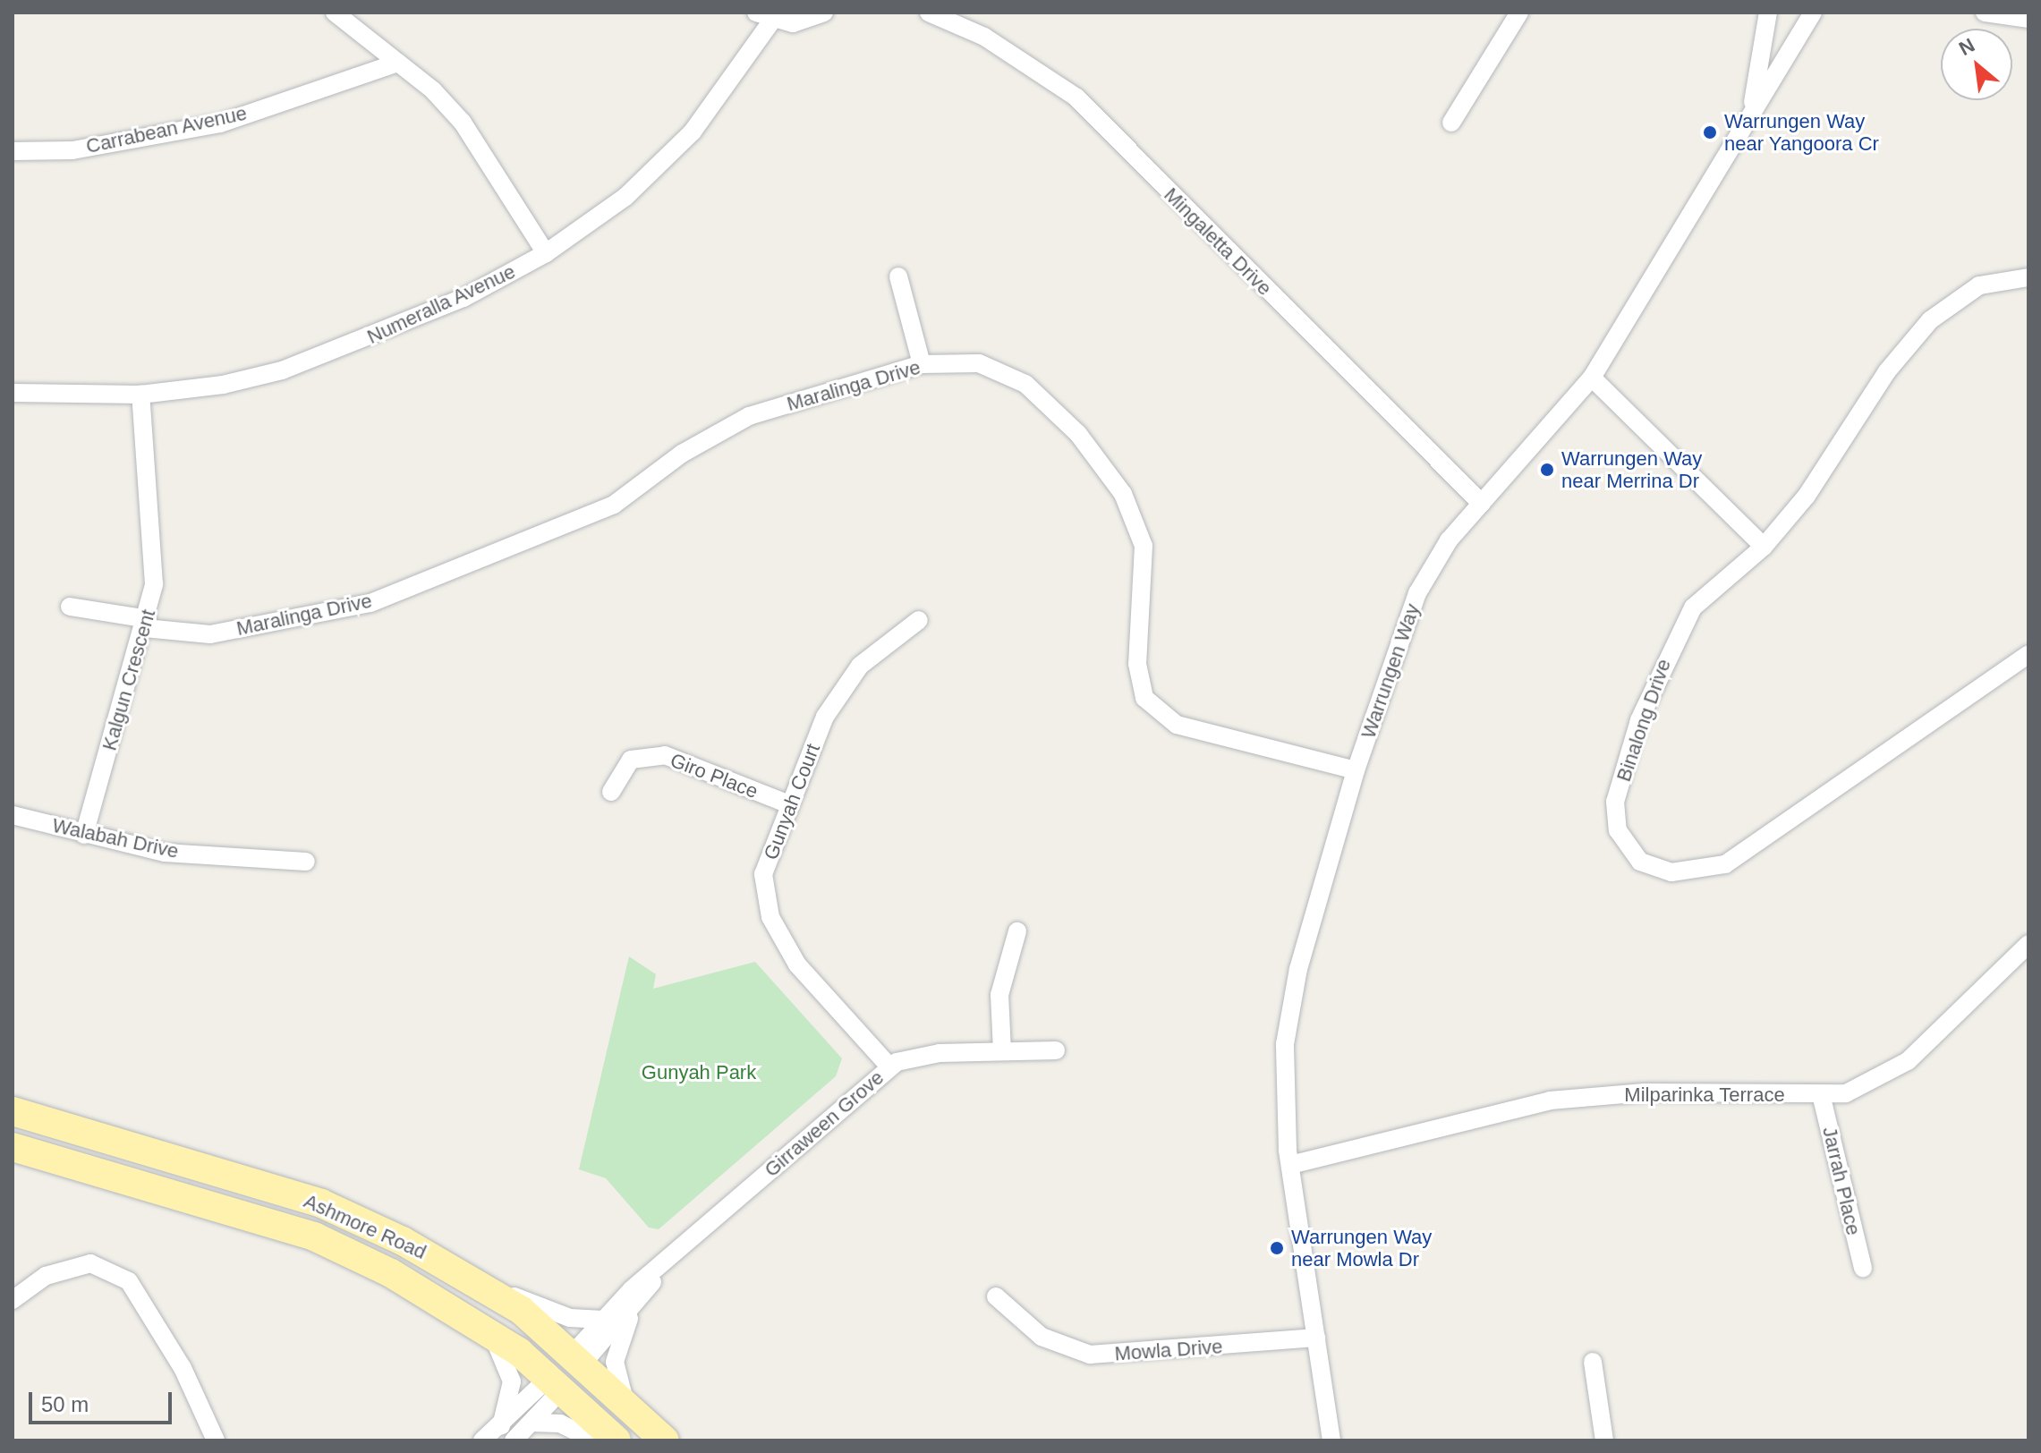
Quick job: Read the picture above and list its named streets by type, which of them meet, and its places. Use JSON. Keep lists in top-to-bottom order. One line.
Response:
{"streets":{"main road":["Ashmore Road"],"street":["Carrabean Avenue","Mingaletta Drive","Numeralla Avenue","Maralinga Drive","Warrungen Way","Kalgun Crescent","Binalong Drive","Giro Place","Gunyah Court","Walabah Drive","Milparinka Terrace","Girraween Grove","Jarrah Place","Mowla Drive"]},"crossings":[["Mingaletta Drive","Warrungen Way"],["Numeralla Avenue","Kalgun Crescent"],["Maralinga Drive","Warrungen Way"],["Maralinga Drive","Kalgun Crescent"],["Warrungen Way","Milparinka Terrace"],["Warrungen Way","Mowla Drive"],["Kalgun Crescent","Walabah Drive"],["Giro Place","Gunyah Court"],["Gunyah Court","Girraween Grove"],["Milparinka Terrace","Jarrah Place"],["Girraween Grove","Ashmore Road"]],"parks":["Gunyah Park"],"places":["Warrungen Way near Yangoora Cr","Warrungen Way near Merrina Dr","Warrungen Way near Mowla Dr"],"scale_bar":"50 m","north":"top left"}
